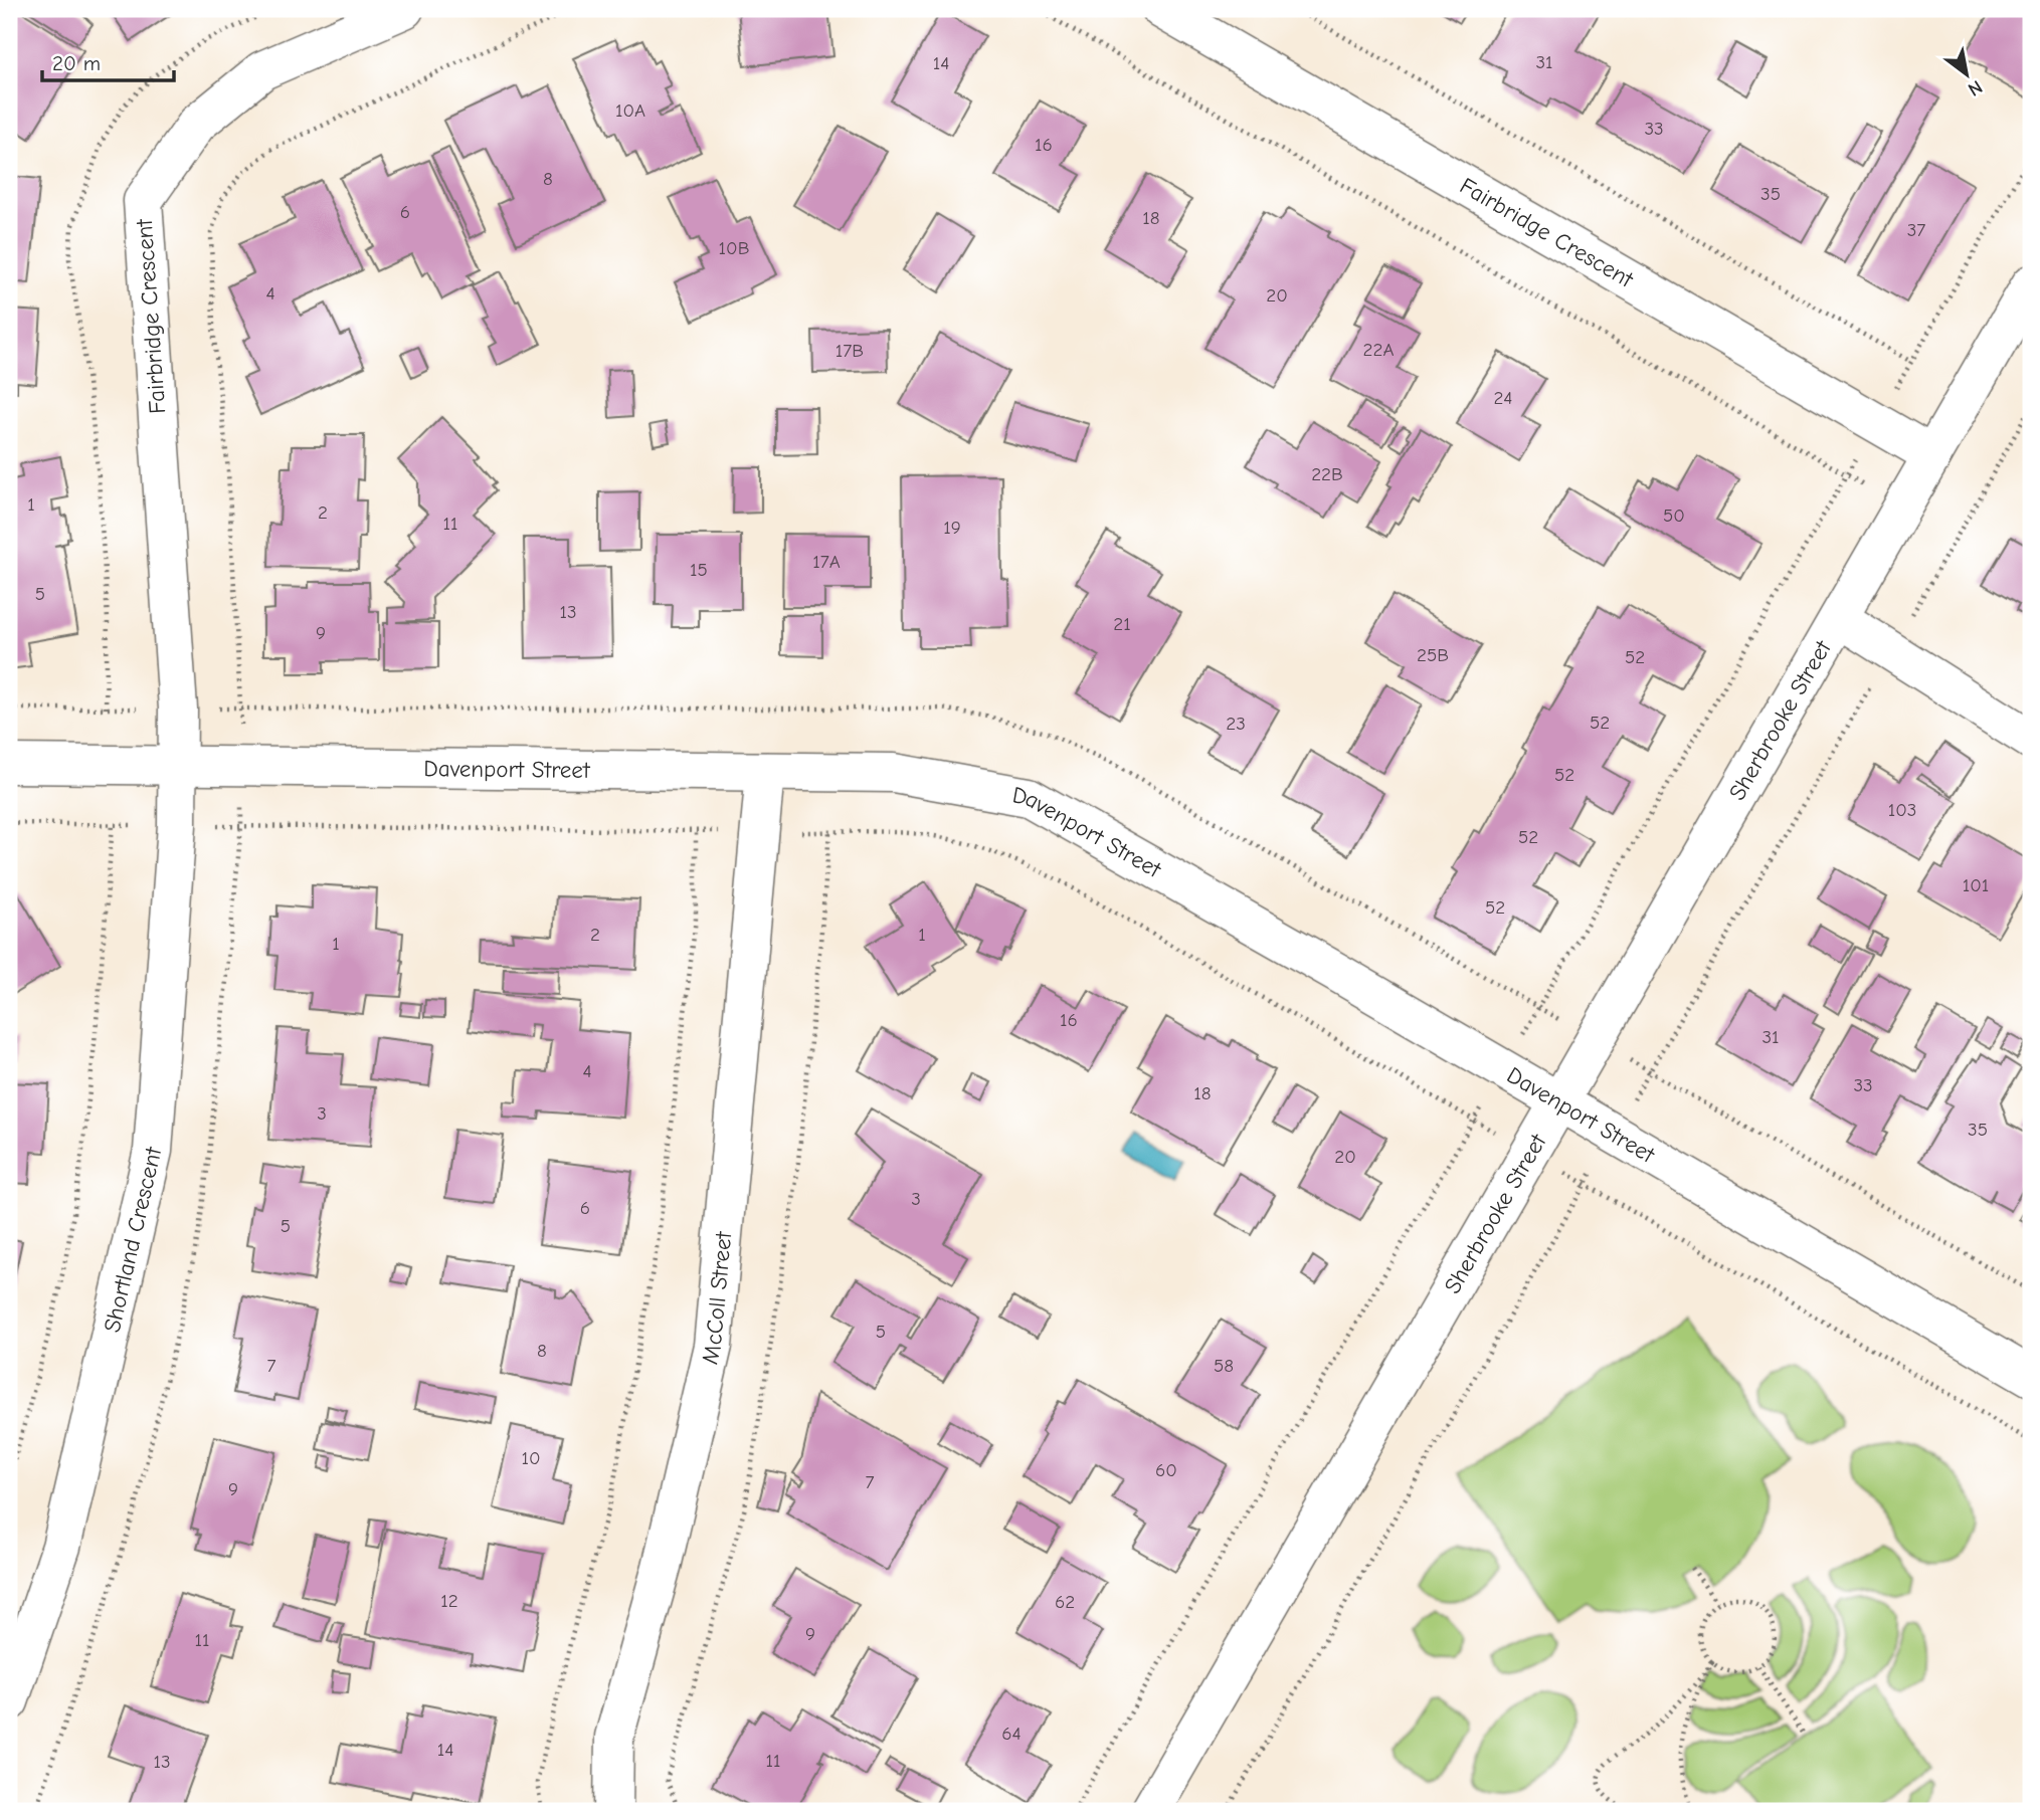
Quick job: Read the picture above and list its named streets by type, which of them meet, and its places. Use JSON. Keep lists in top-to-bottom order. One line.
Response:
{"streets":{"street":["Fairbridge Crescent","Sherbrooke Street","Davenport Street","Shortland Crescent","McColl Street"]},"crossings":[["Fairbridge Crescent","Sherbrooke Street"],["Fairbridge Crescent","Davenport Street"],["Fairbridge Crescent","Shortland Crescent"],["Sherbrooke Street","Davenport Street"],["Davenport Street","Shortland Crescent"],["Davenport Street","McColl Street"]],"house_numbers":["31","14","10A","33","16","8","35","6","18","37","10B","4","20","22A","17B","24","22B","1","2","50","11","19","17A","15","5","13","21","9","25B","52","52","23","52","103","52","101","52","2","1","1","16","31","4","33","18","3","35","20","3","6","5","5","8","7","58","10","60","7","9","12","62","9","11","64","14","11","13"],"scale_bar":"20 m","north":"bottom right"}
